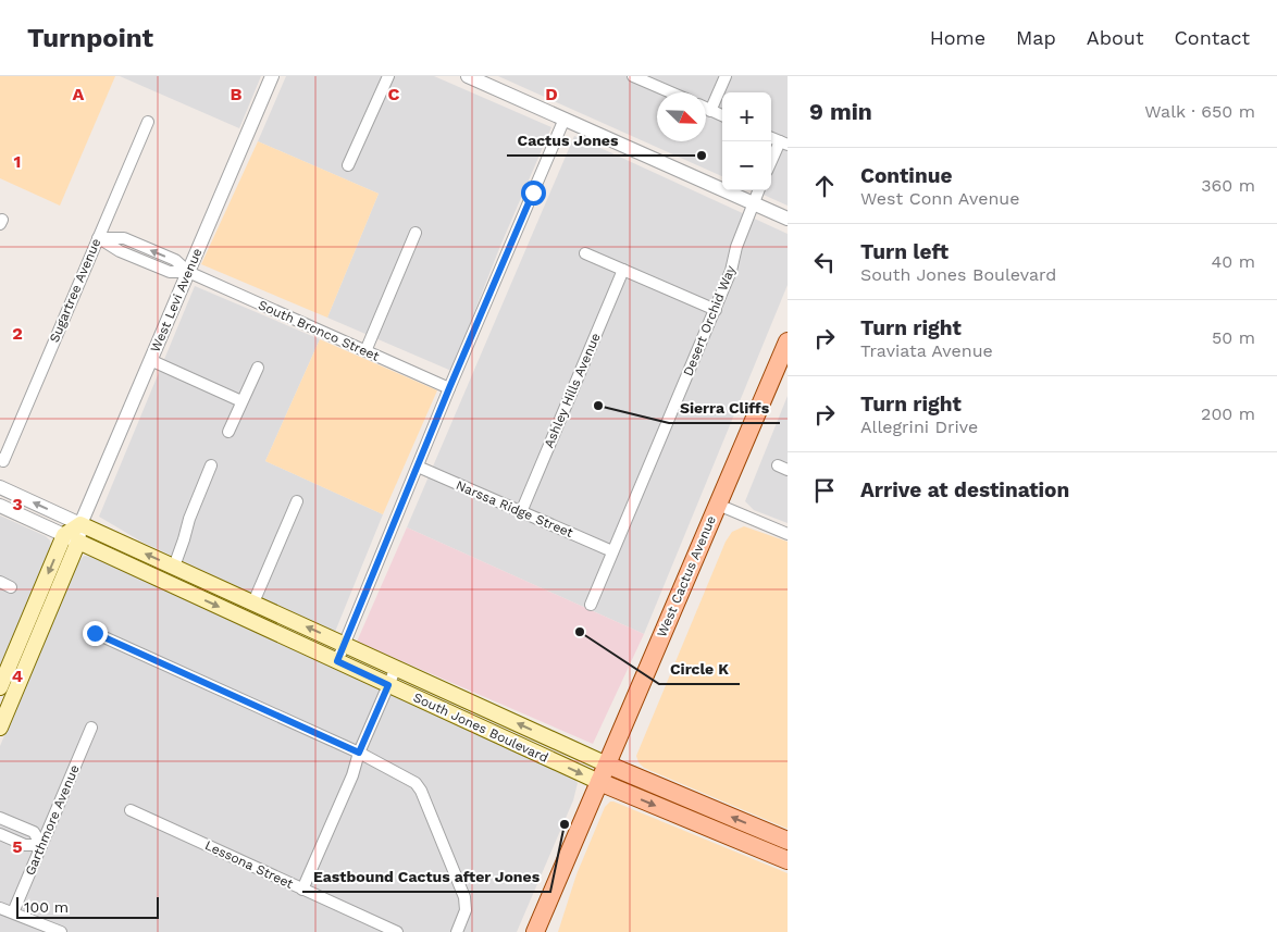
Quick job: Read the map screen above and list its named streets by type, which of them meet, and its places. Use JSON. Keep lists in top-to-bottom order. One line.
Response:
{"streets":{"main road":["West Cactus Avenue","South Jones Boulevard"],"street":["Sugartree Avenue","West Levi Avenue","Desert Orchid Way","South Bronco Street","Ashley Hills Avenue","Narssa Ridge Street","Garthmore Avenue","Lessona Street"]},"crossings":[["Sugartree Avenue","South Bronco Street"],["West Levi Avenue","South Bronco Street"],["West Levi Avenue","South Jones Boulevard"],["Desert Orchid Way","Narssa Ridge Street"],["Ashley Hills Avenue","Narssa Ridge Street"],["West Cactus Avenue","South Jones Boulevard"]],"places":["Cactus Jones","Sierra Cliffs","Circle K","Eastbound Cactus after Jones"],"scale_bar":"100 m","north":"bottom right","page":{"header":"Turnpoint","nav":["Home","Map","About","Contact"],"heading":["9 min","Walk · 650 m"],"map_buttons":["+","−"],"list":[["Continue","West Conn Avenue","360 m"],["Turn left","South Jones Boulevard","40 m"],["Turn right","Traviata Avenue","50 m"],["Turn right","Allegrini Drive","200 m"],"Arrive at destination"],"scale":"100 m"},"grid":{"columns":["A","B","C","D"],"rows":["1","2","3","4","5"]}}
